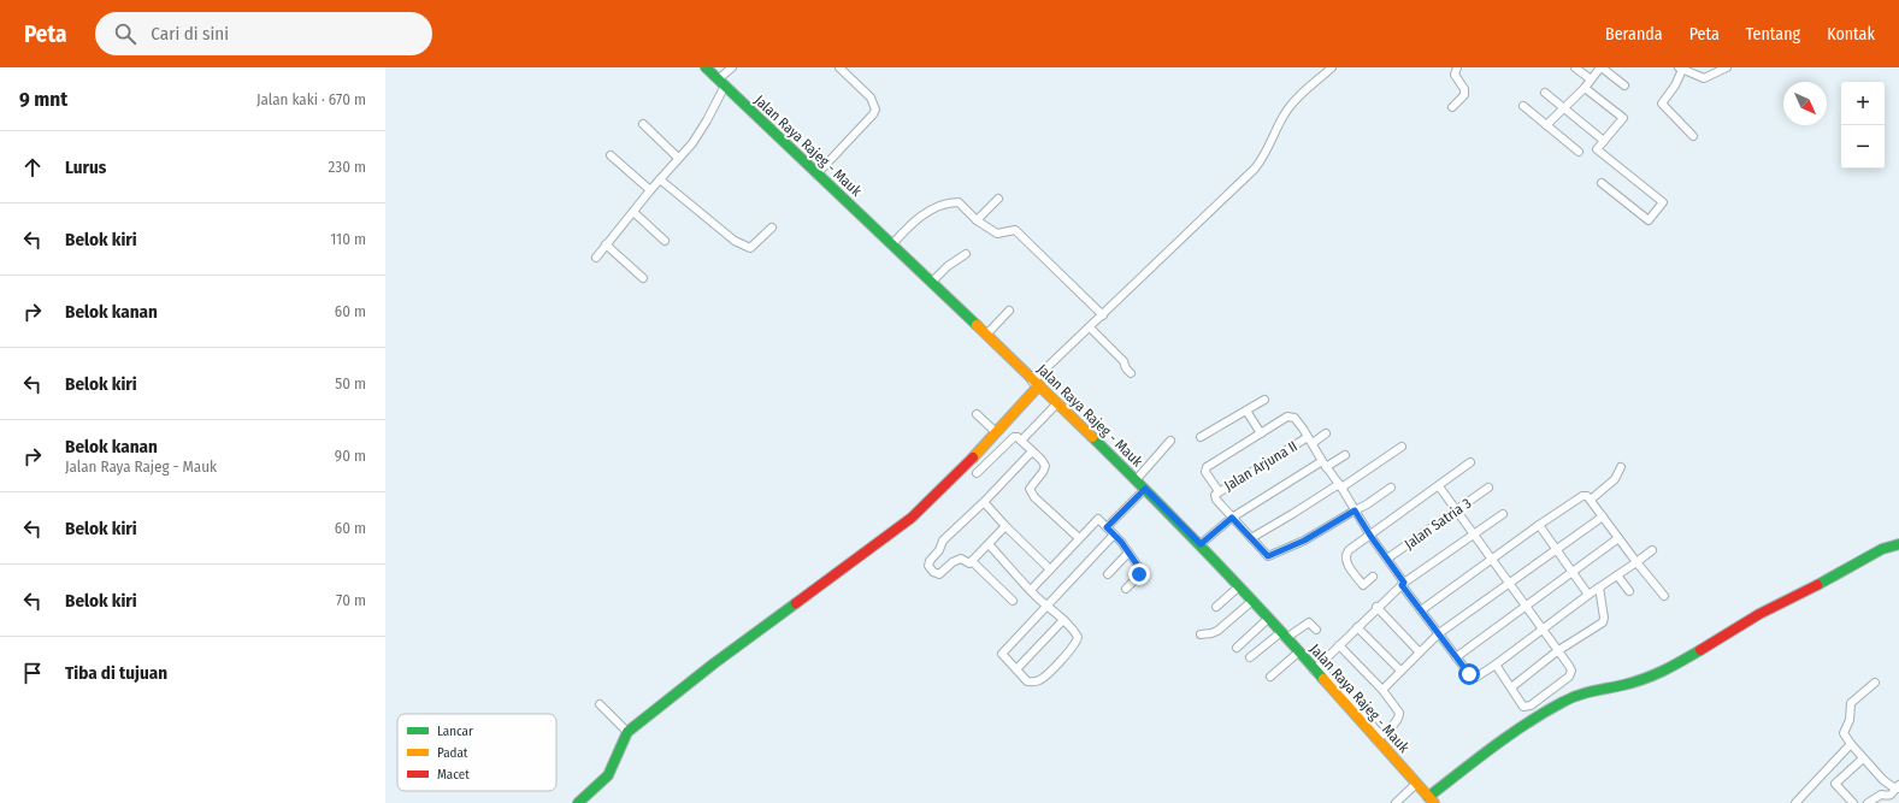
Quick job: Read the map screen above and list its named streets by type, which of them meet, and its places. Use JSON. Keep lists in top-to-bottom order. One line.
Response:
{"streets":{"street":["Jalan Raya Rajeg - Mauk","Jalan Arjuna II","Jalan Satria 3"]},"legend":["Lancar","Padat","Macet"],"north":"bottom right","page":{"header":"Peta","search":"Cari di sini","nav":["Beranda","Peta","Tentang","Kontak"],"heading":["9 mnt","Jalan kaki · 670 m"],"map_buttons":["+","−"],"list":[["Lurus","230 m"],["Belok kiri","110 m"],["Belok kanan","60 m"],["Belok kiri","50 m"],["Belok kanan","Jalan Raya Rajeg - Mauk","90 m"],["Belok kiri","60 m"],["Belok kiri","70 m"],"Tiba di tujuan"]}}
